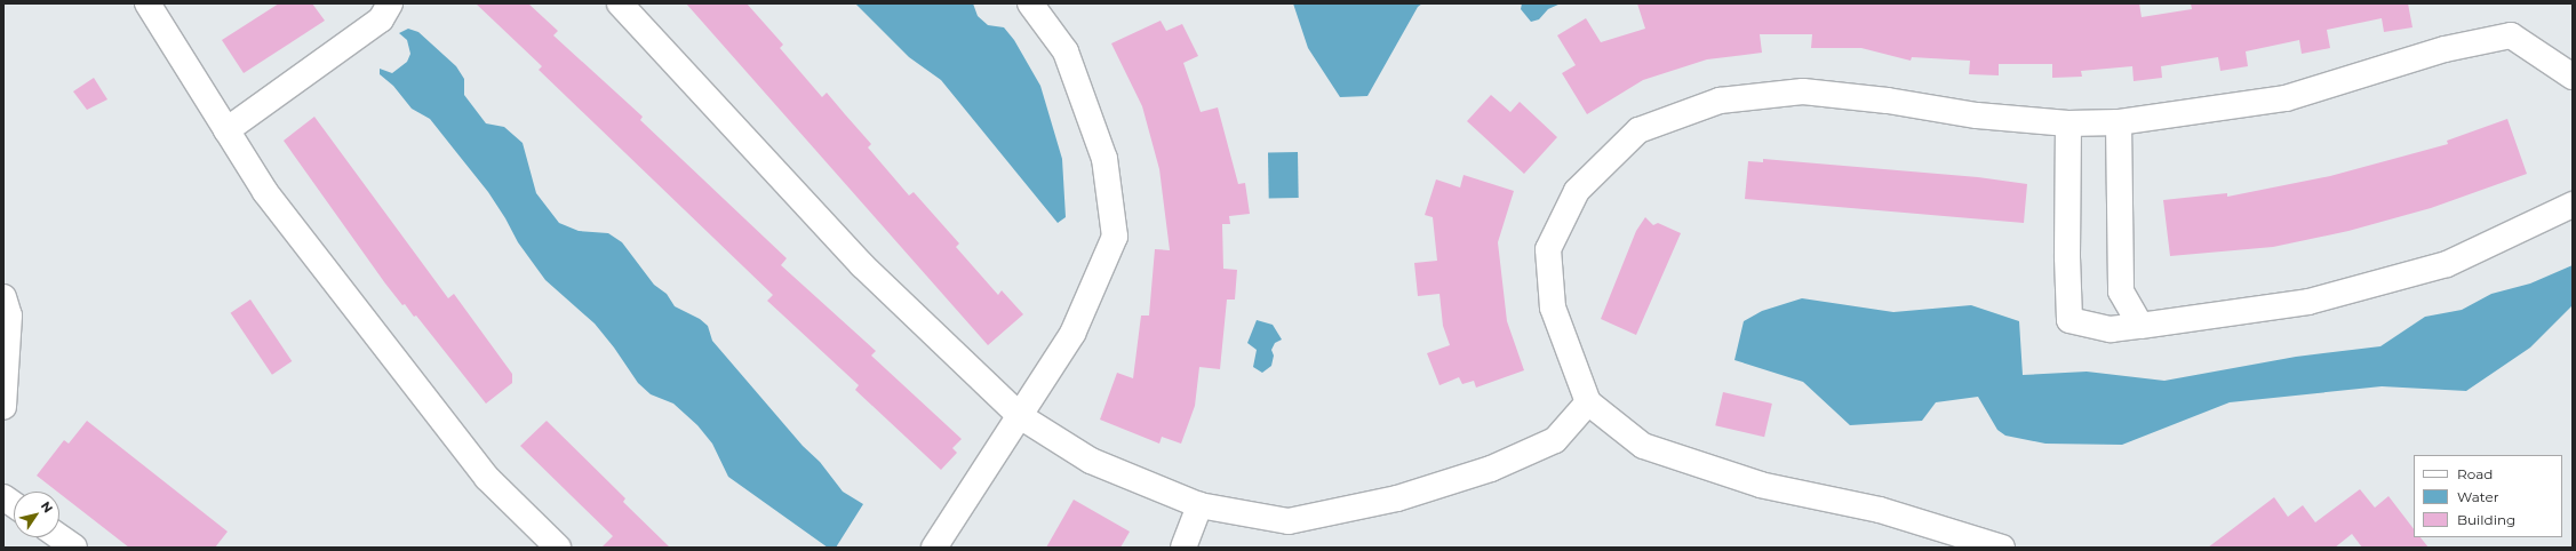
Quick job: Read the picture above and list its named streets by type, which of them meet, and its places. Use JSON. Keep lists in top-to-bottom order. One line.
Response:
{"legend":["Road","Water","Building"],"north":"top right"}
